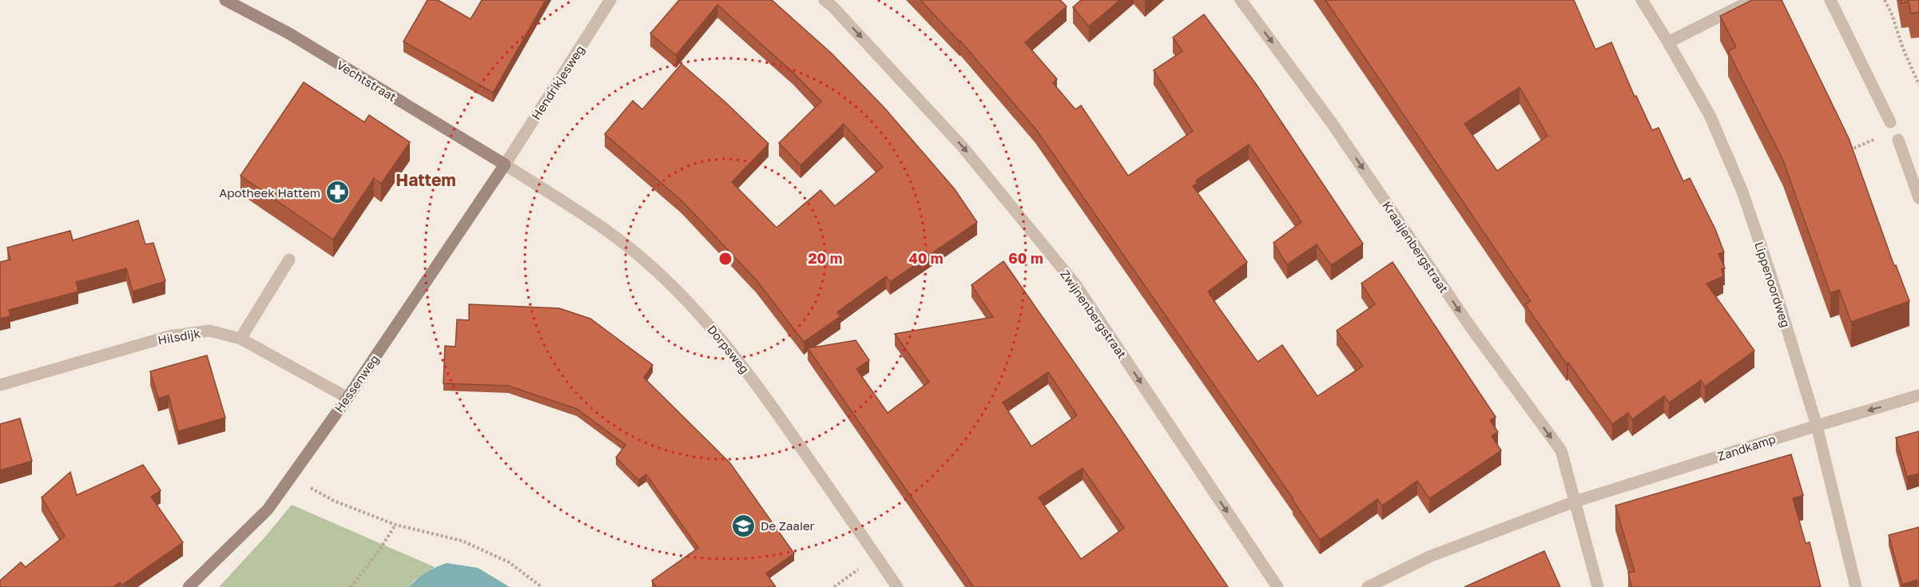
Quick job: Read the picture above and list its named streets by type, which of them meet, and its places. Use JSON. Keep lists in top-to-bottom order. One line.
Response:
{"streets":{"main road":["Vechtstraat","Hessenweg"],"street":["Hendrikjesweg","Kraaijenbergstraat","Lippenoordweg","Zwijnenbergstraat","Hilsdijk","Dorpsweg","Zandkamp"]},"crossings":[["Vechtstraat","Hendrikjesweg"],["Vechtstraat","Dorpsweg"],["Vechtstraat","Hessenweg"],["Hendrikjesweg","Dorpsweg"],["Hendrikjesweg","Hessenweg"],["Kraaijenbergstraat","Zandkamp"],["Lippenoordweg","Zandkamp"],["Hilsdijk","Hessenweg"],["Dorpsweg","Hessenweg"]],"one_way":["Kraaijenbergstraat","Zwijnenbergstraat"],"districts":["Hattem"],"places":{"pharmacy":["Apotheek Hattem"],"school or university":["De Zaaier"]},"rings":["20 m","40 m","60 m"]}
